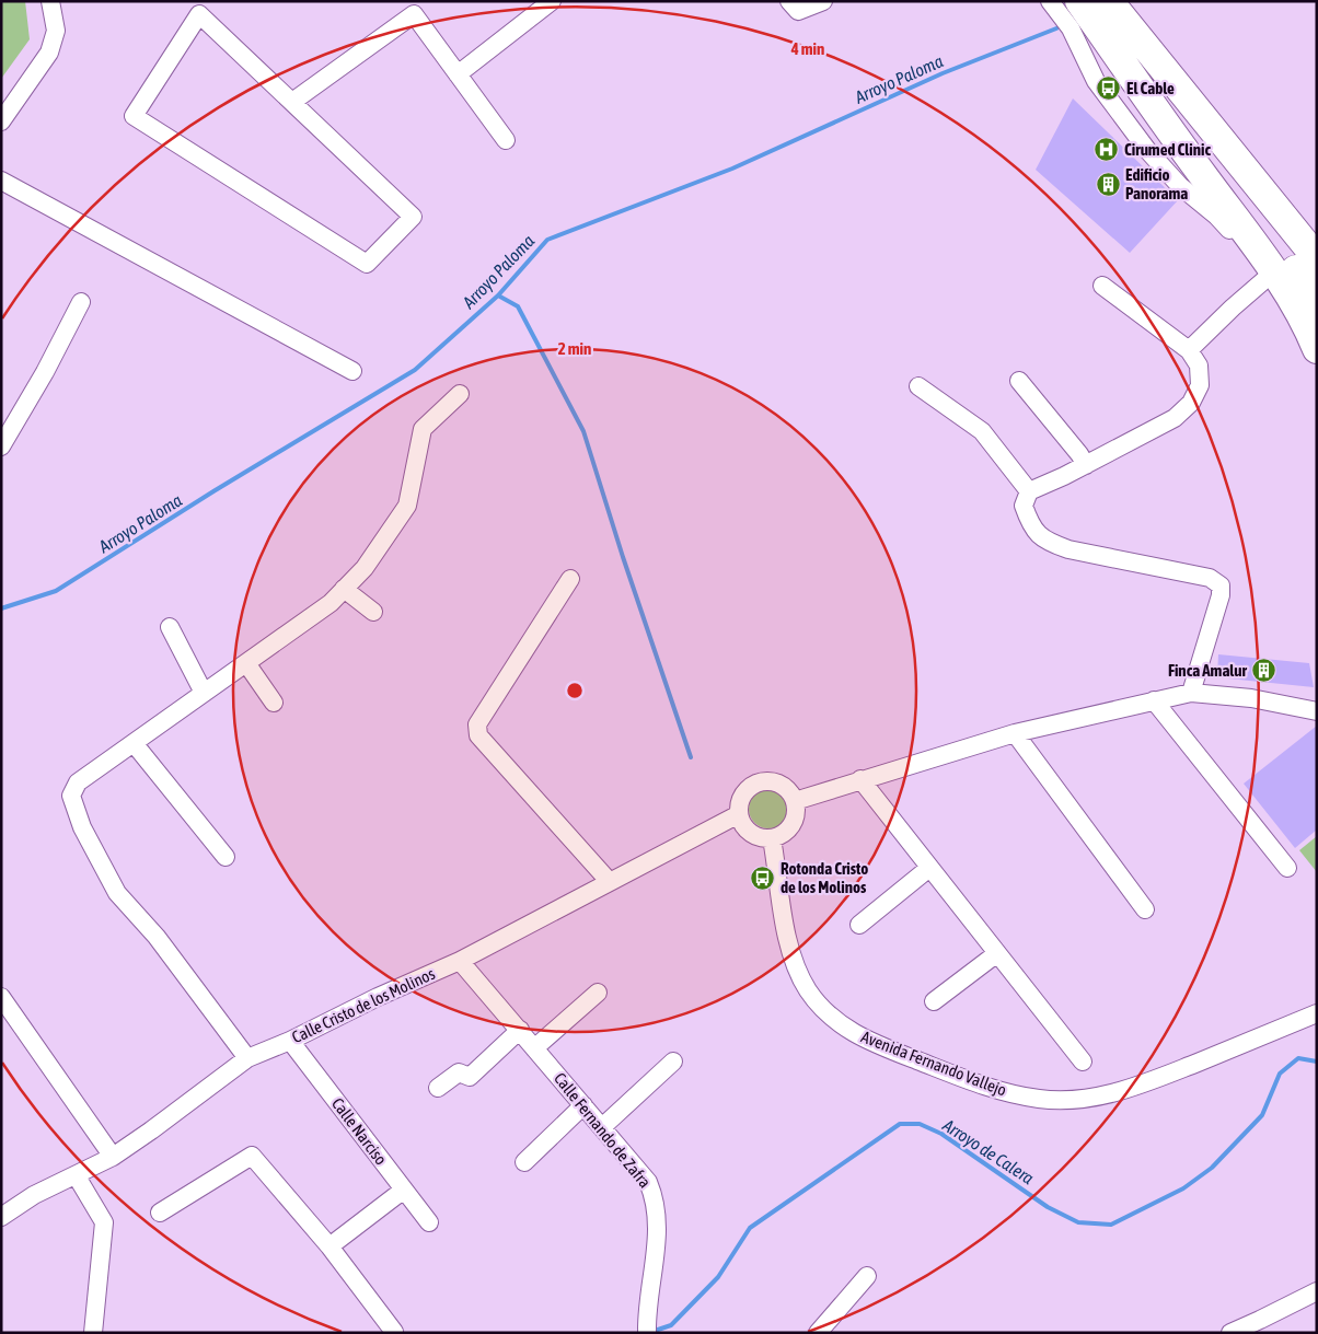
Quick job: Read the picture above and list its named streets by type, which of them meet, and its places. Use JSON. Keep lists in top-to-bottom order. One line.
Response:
{"streets":{"street":["Calle Cristo de los Molinos","Avenida Fernando Vallejo","Calle Fernando de Zafra","Calle Narciso"]},"crossings":[["Calle Cristo de los Molinos","Avenida Fernando Vallejo"],["Calle Cristo de los Molinos","Calle Fernando de Zafra"],["Calle Cristo de los Molinos","Calle Narciso"]],"water":["Arroyo Paloma","Arroyo de Calera"],"places":{"bus stop":["El Cable","Rotonda Cristo de los Molinos"],"hospital":["Cirumed Clinic"],"building":["Edificio Panorama","Finca Amalur"]},"rings":["4 min","2 min"]}
